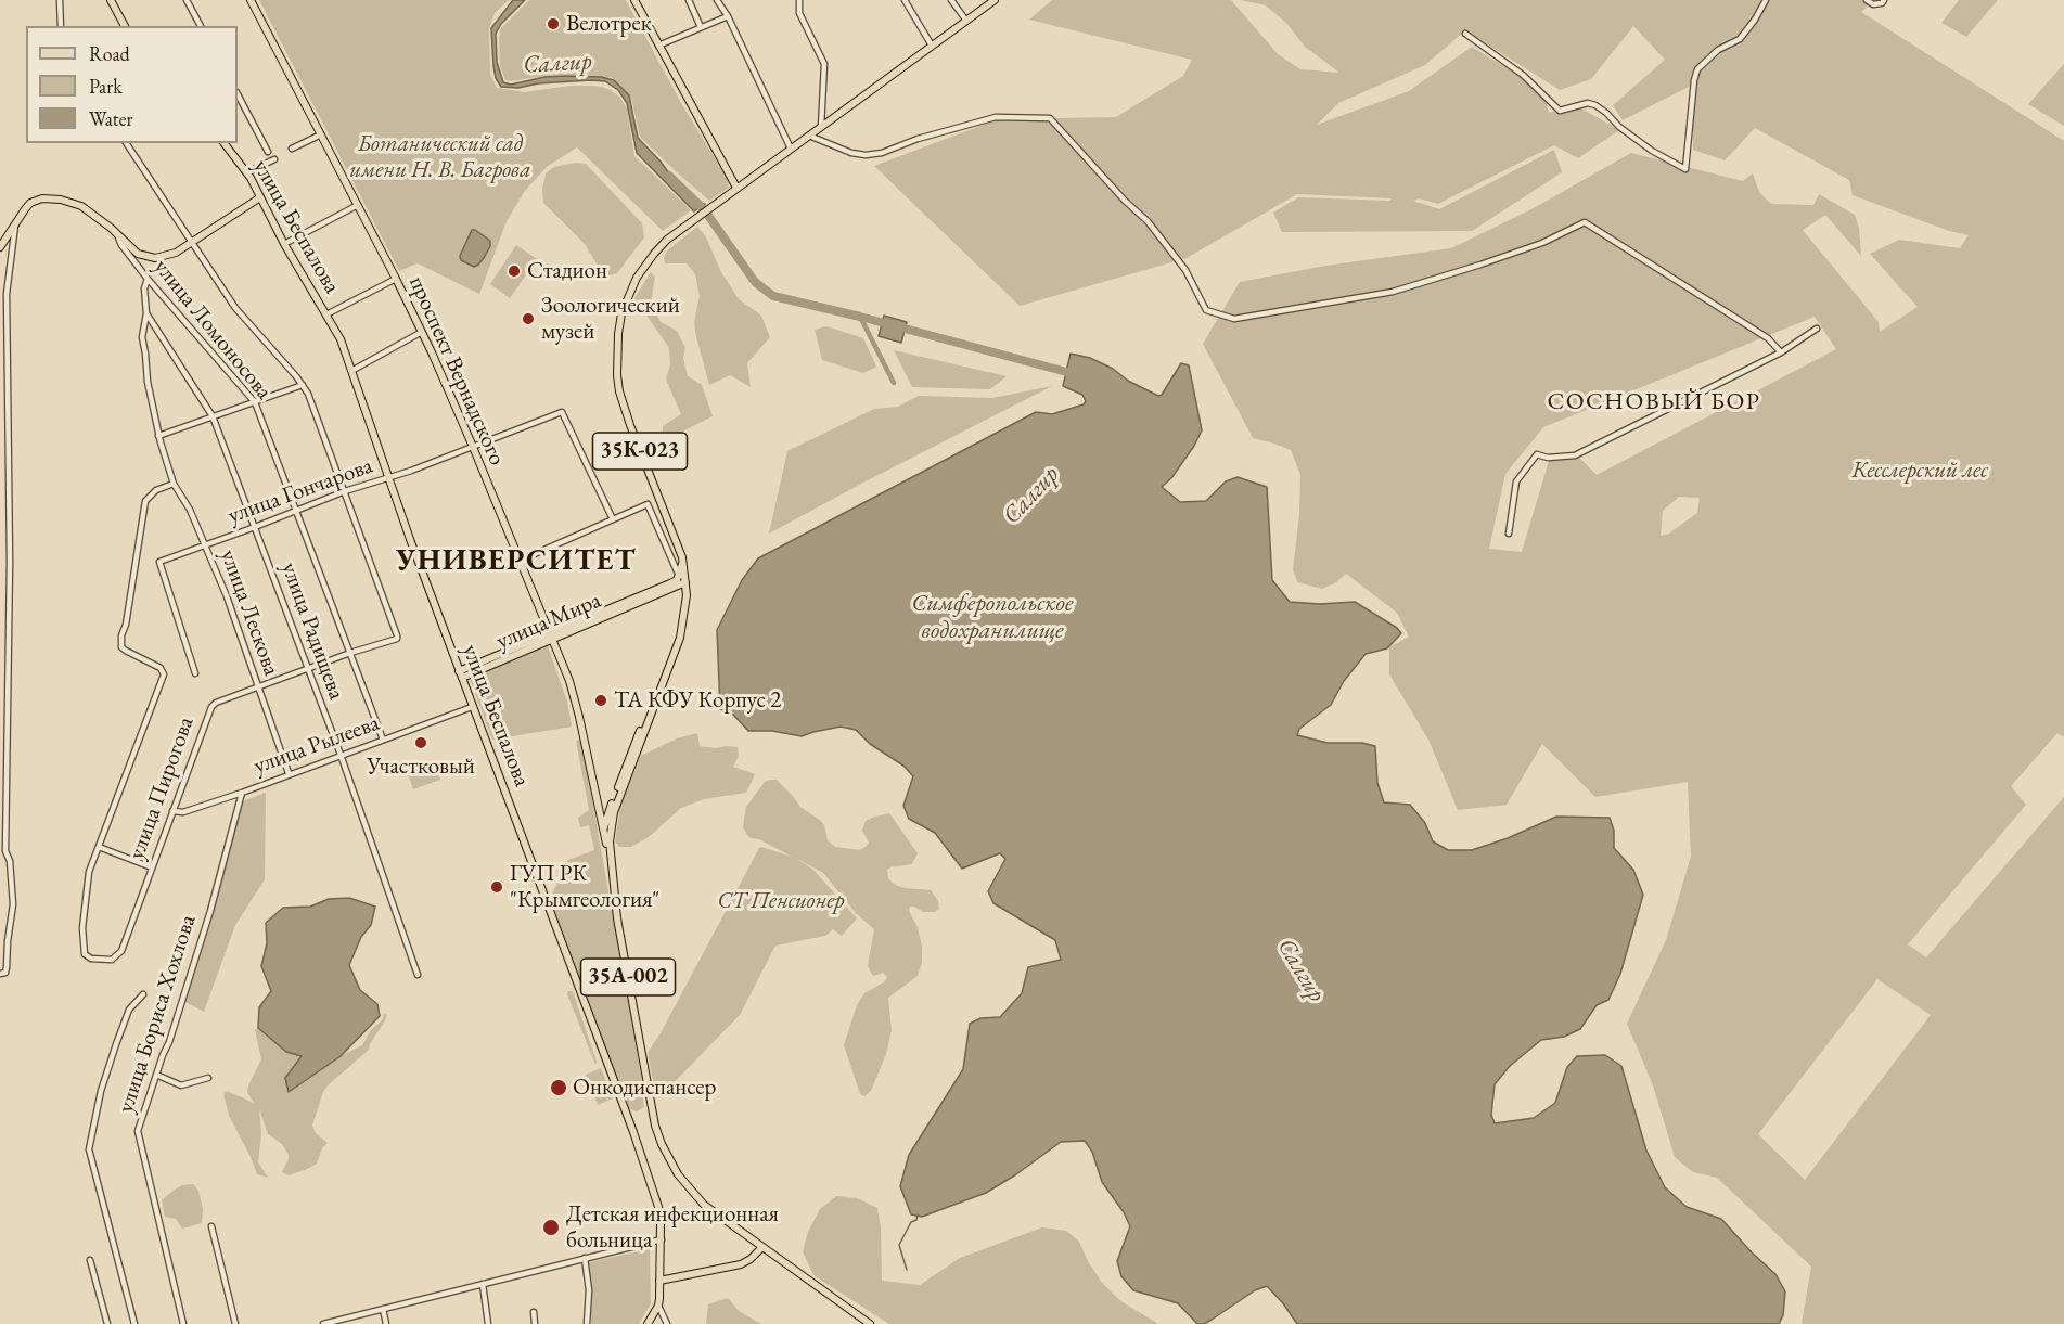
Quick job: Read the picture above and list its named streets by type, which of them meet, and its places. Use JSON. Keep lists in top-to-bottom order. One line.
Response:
{"streets":{"main road":["улица Беспалова","улица Ломоносова","проспект Вернадского","35К-023","улица Мира","35А-002"],"street":["улица Гончарова","улица Лескова","улица Радищева","улица Рылеева","улица Пирогова","улица Бориса Хохлова"]},"crossings":[["улица Беспалова","улица Гончарова"],["улица Беспалова","улица Мира"],["улица Беспалова","улица Рылеева"],["улица Ломоносова","улица Гончарова"],["улица Ломоносова","улица Лескова"],["улица Ломоносова","улица Рылеева"],["улица Ломоносова","улица Пирогова"],["проспект Вернадского","35К-023"],["проспект Вернадского","улица Гончарова"],["проспект Вернадского","улица Мира"],["проспект Вернадского","35А-002"],["35К-023","улица Мира"],["35К-023","35А-002"],["улица Гончарова","улица Лескова"],["улица Гончарова","улица Радищева"],["улица Гончарова","улица Пирогова"],["улица Лескова","улица Радищева"],["улица Лескова","улица Рылеева"],["улица Лескова","улица Пирогова"],["улица Мира","35А-002"],["улица Радищева","улица Рылеева"],["улица Радищева","улица Пирогова"],["улица Рылеева","улица Пирогова"],["улица Рылеева","улица Бориса Хохлова"]],"districts":["СОСНОВЫЙ БОР","УНИВЕРСИТЕТ"],"water":["Салгир","Симферопольское водохранилище"],"parks":["Ботанический сад имени Н. В. Багрова","Кесслерский лес","СТ Пенсионер"],"places":["Велотрек","Стадион","Зоологический музей","ТА КФУ Корпус 2","Участковый","ГУП РК \"Крымгеология\"","Онкодиспансер","Детская инфекционная больница"],"legend":["Road","Park","Water"]}
